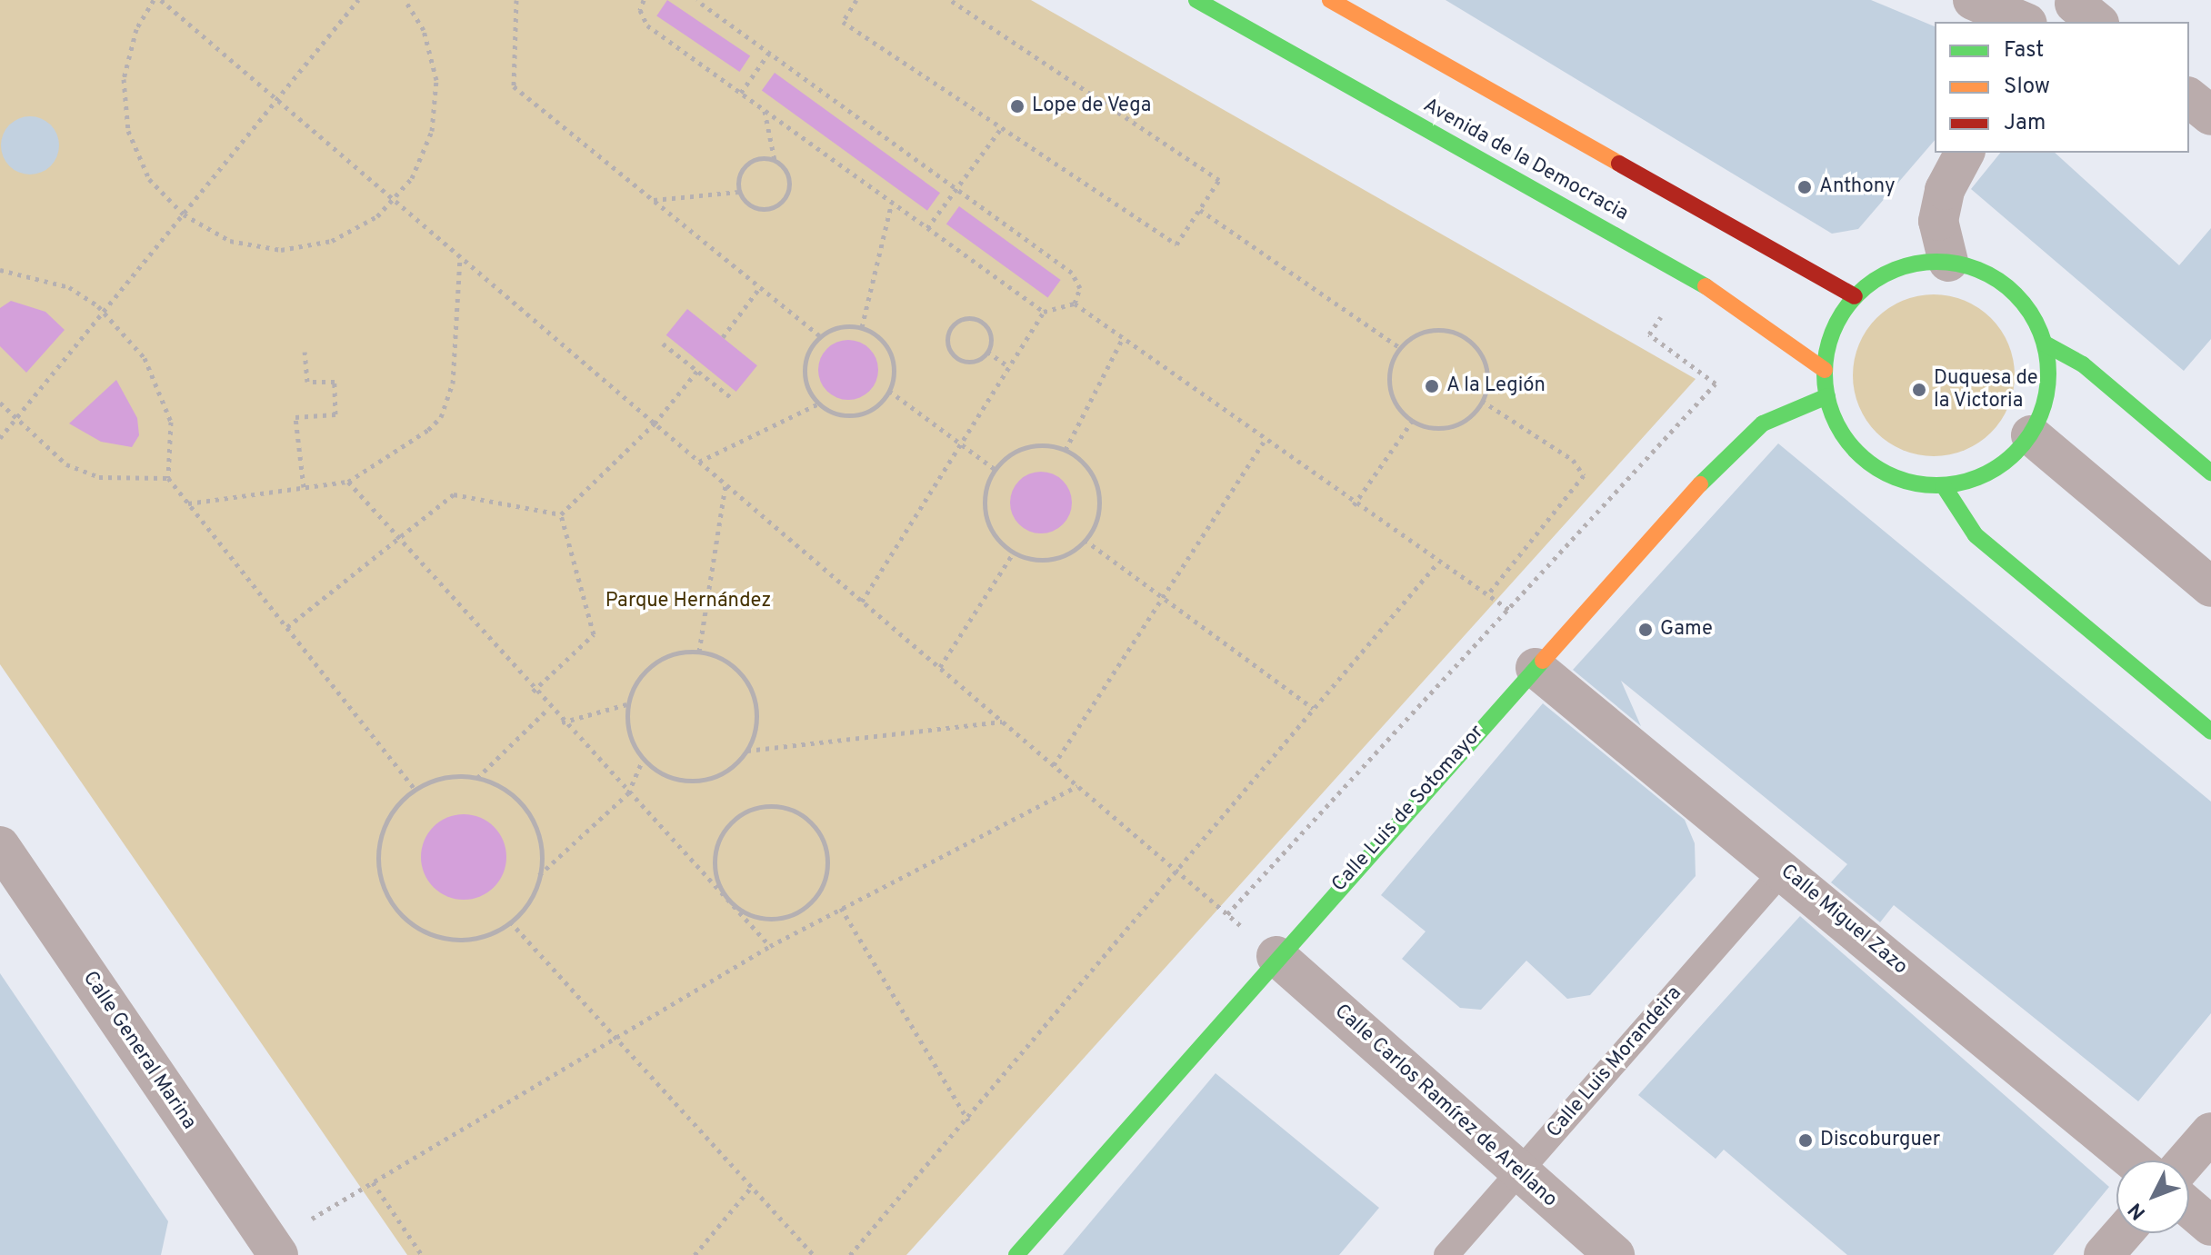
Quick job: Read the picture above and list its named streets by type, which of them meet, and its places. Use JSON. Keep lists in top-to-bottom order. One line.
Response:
{"streets":{"main road":["Avenida de la Democracia","Calle Luis de Sotomayor"],"street":["Calle Miguel Zazo","Calle General Marina","Calle Carlos Ramírez de Arellano"],"lane":["Calle Luis Morandeira"]},"crossings":[["Avenida de la Democracia","Calle Luis de Sotomayor"],["Calle Luis de Sotomayor","Calle Miguel Zazo"],["Calle Luis de Sotomayor","Calle Carlos Ramírez de Arellano"],["Calle Miguel Zazo","Calle Luis Morandeira"],["Calle Luis Morandeira","Calle Carlos Ramírez de Arellano"]],"parks":["Parque Hernández"],"places":["Lope de Vega","Anthony","A la Legión","Duquesa de la Victoria","Game","Discoburguer"],"legend":["Fast","Slow","Jam"],"north":"bottom left"}
